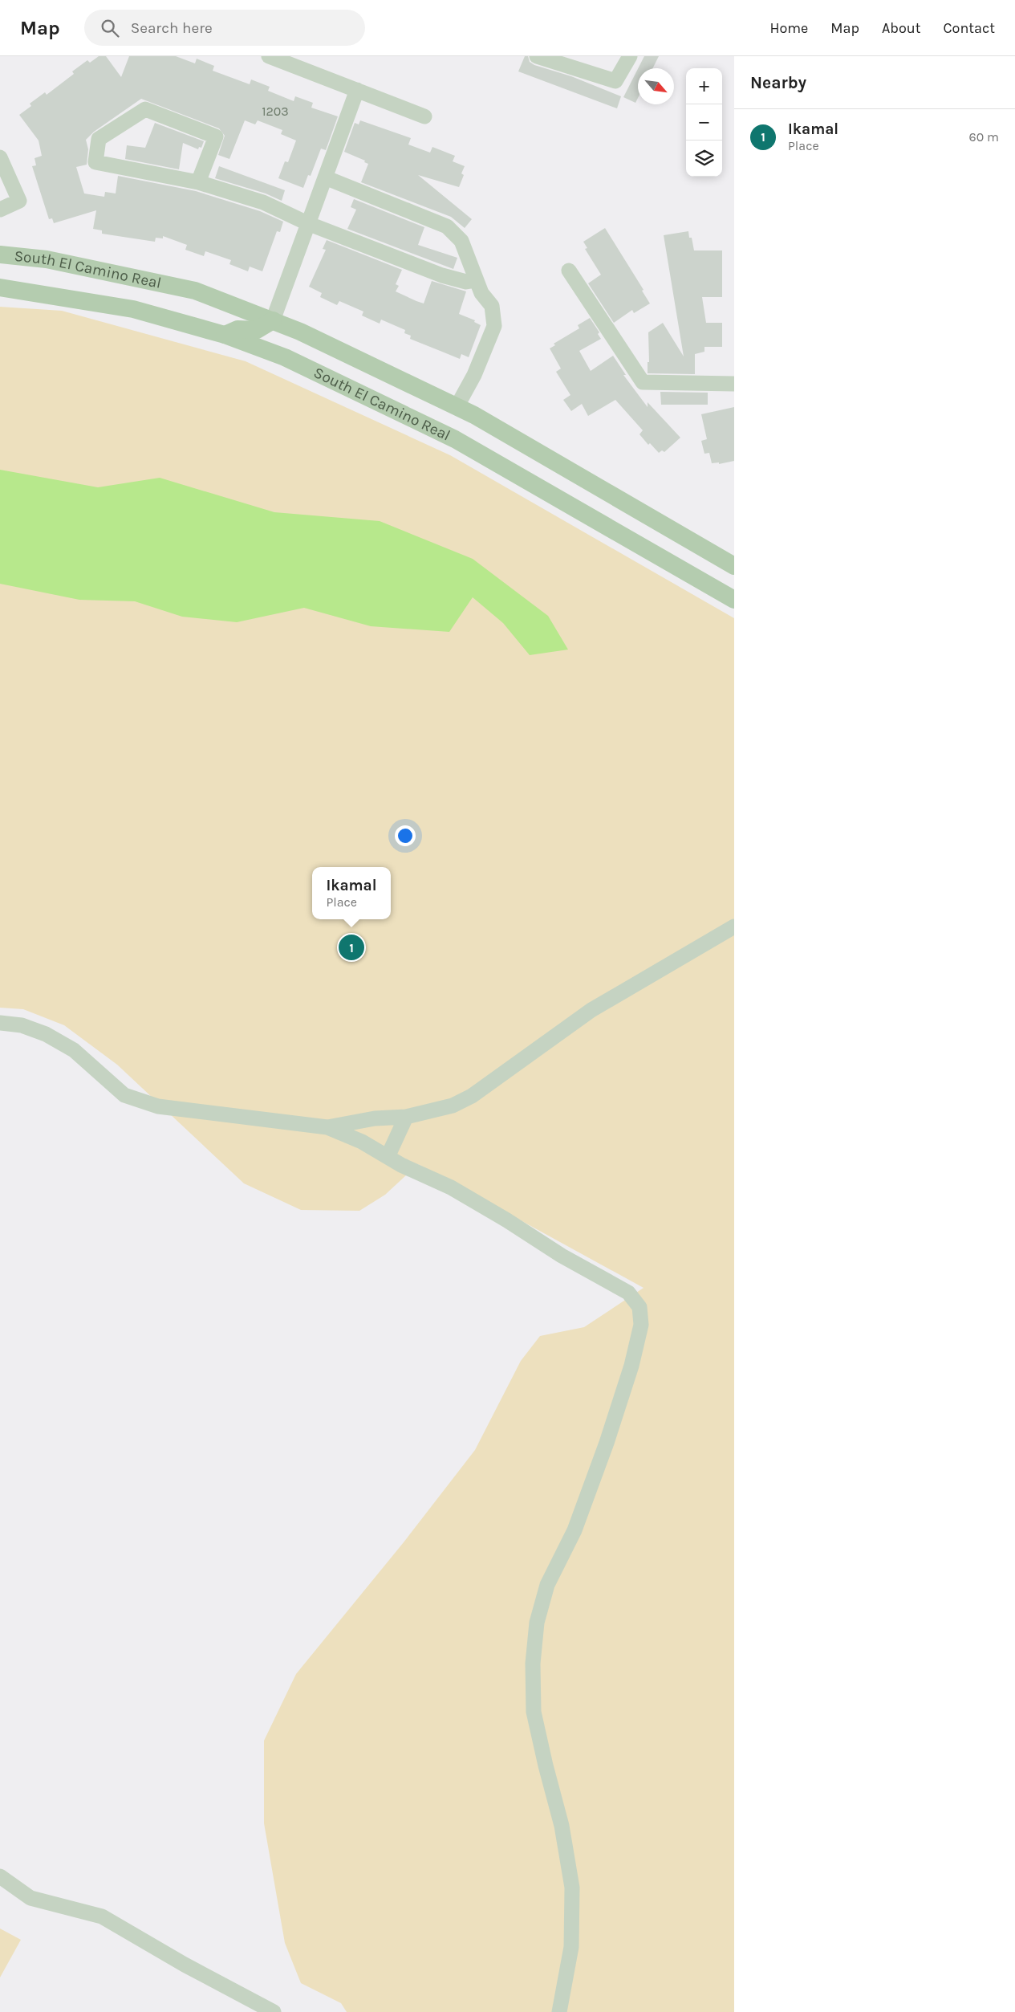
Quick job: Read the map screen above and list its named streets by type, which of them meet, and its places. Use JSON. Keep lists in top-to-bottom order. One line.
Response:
{"streets":{"main road":["South El Camino Real"]},"house_numbers":["1203"],"north":"bottom right","page":{"header":"Map","search":"Search here","nav":["Home","Map","About","Contact"],"heading":"Nearby","map_buttons":["+","−"],"list":[{"mark":"1","name":"Ikamal","note":"Place","value":"60 m"}],"popup":["Ikamal","Place"],"pins":"1"}}
